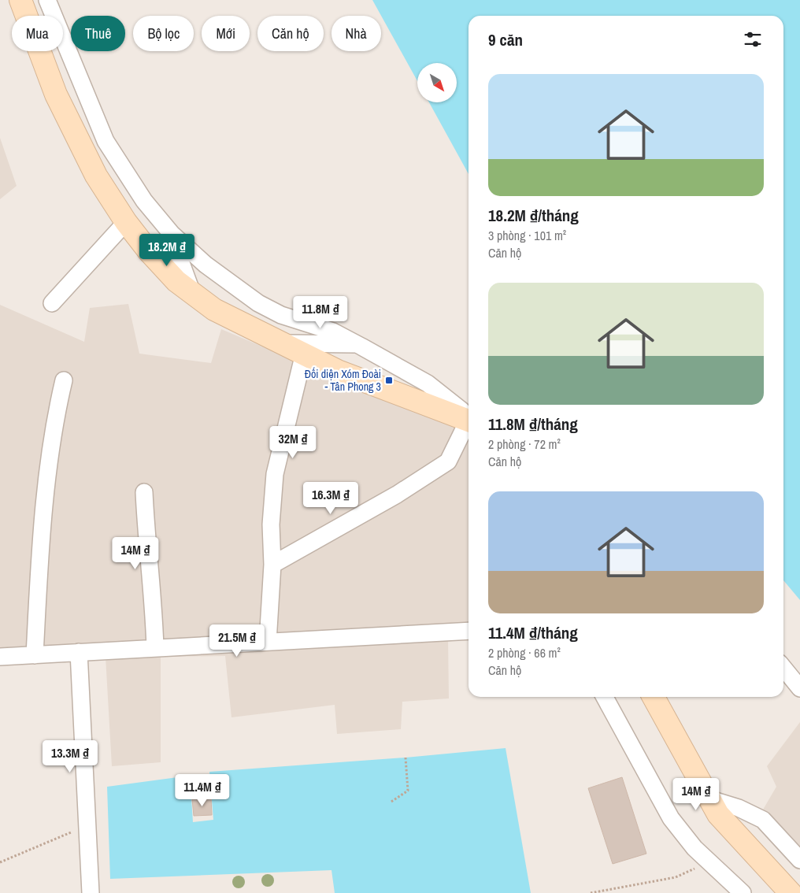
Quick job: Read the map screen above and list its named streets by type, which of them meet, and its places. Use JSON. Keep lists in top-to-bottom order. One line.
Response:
{"places":{"transit":["Đối diện Xóm Đoài - Tân Phong 3"]},"north":"bottom right","page":{"chip":["Mua","Thuê","Bộ lọc","Mới","Căn hộ","Nhà"],"heading":"9 căn","list":[{"name":"18.2M ₫/tháng","note":"3 phòng · 101 m² · Căn hộ"},{"name":"11.8M ₫/tháng","note":"2 phòng · 72 m² · Căn hộ"},{"name":"11.4M ₫/tháng","note":"2 phòng · 66 m² · Căn hộ"}],"price":["18.2M ₫","11.8M ₫","32M ₫","16.3M ₫","14M ₫","21.5M ₫","13.3M ₫","11.4M ₫","14M ₫"]}}
